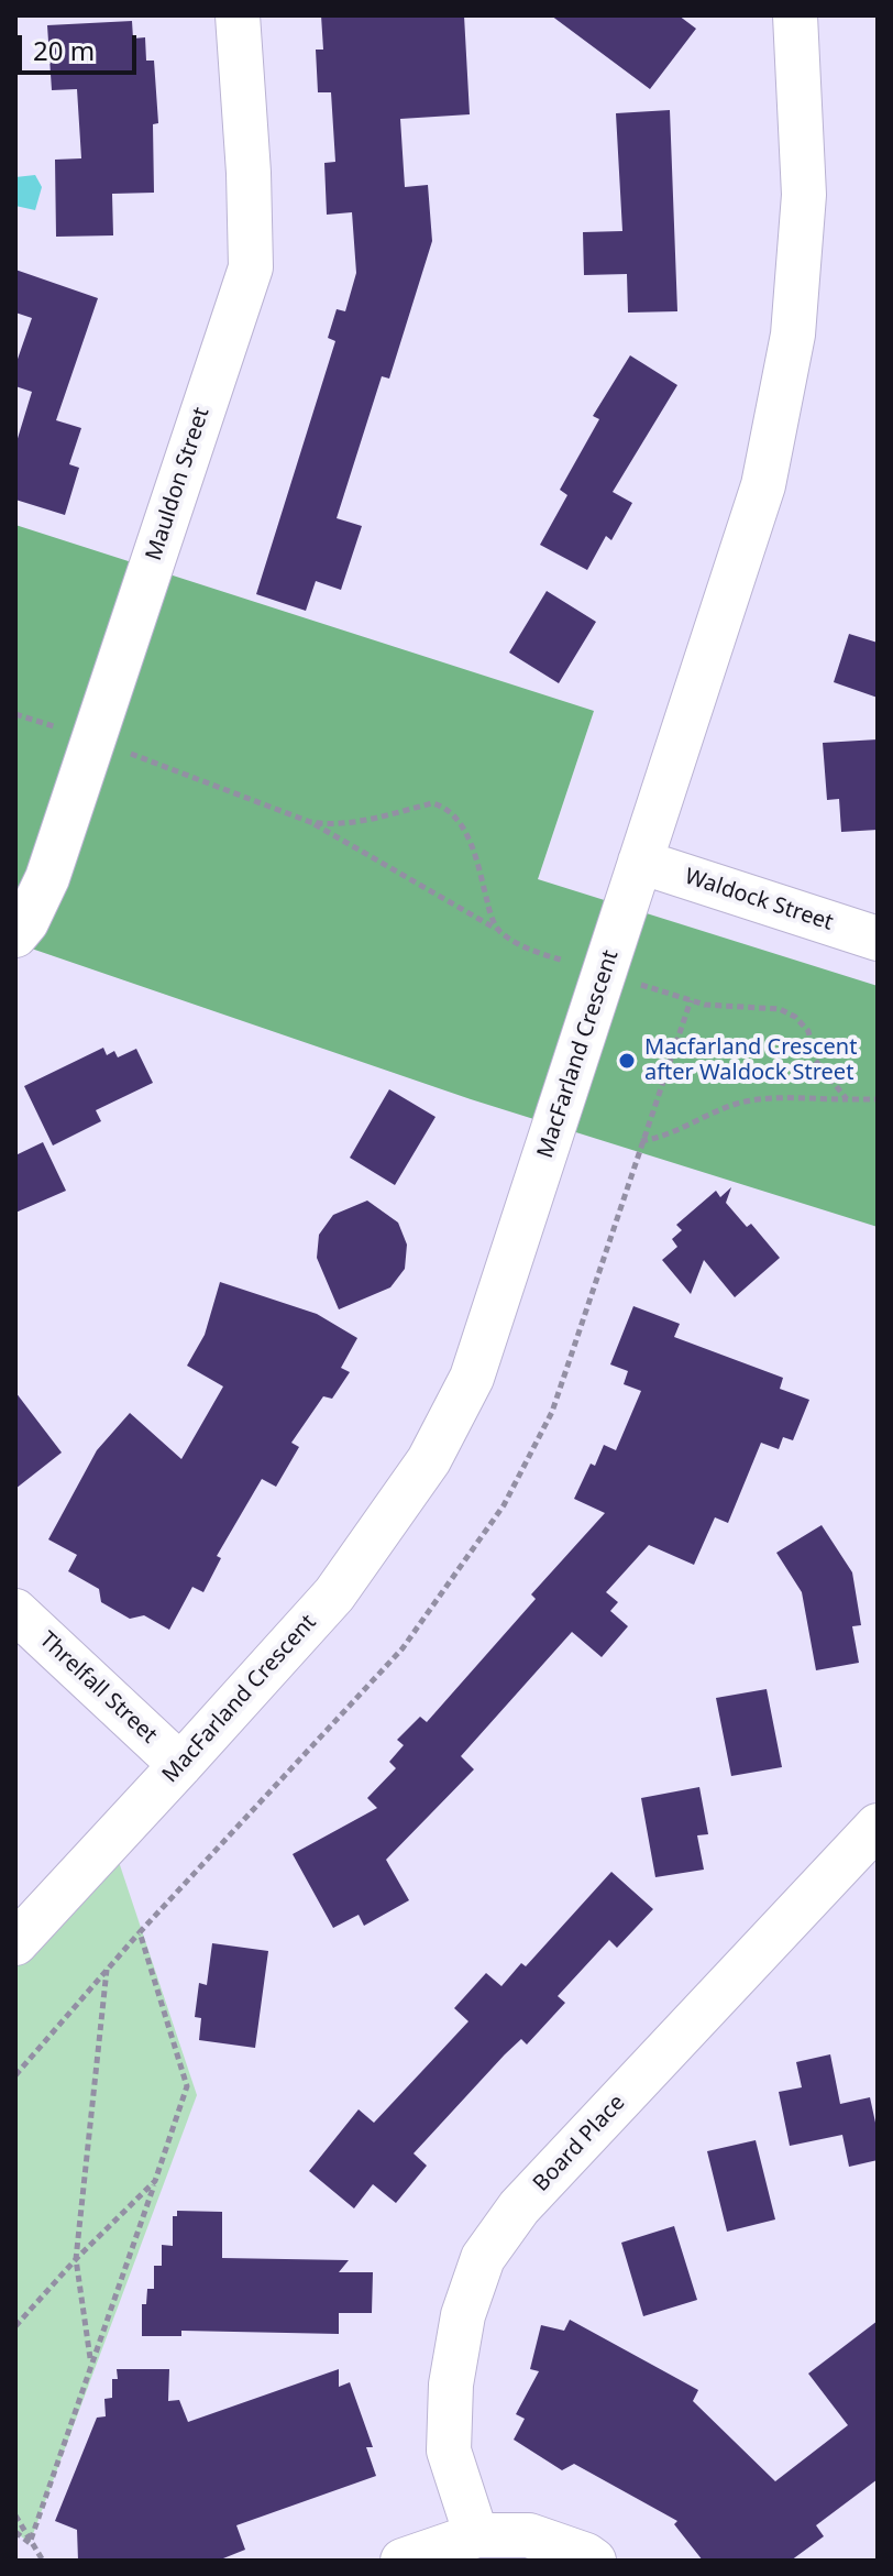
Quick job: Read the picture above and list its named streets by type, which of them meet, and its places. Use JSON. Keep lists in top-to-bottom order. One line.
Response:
{"streets":{"street":["Mauldon Street","Waldock Street","MacFarland Crescent","Threlfall Street","Board Place"]},"crossings":[["Waldock Street","MacFarland Crescent"],["MacFarland Crescent","Threlfall Street"]],"places":["Macfarland Crescent after Waldock Street"],"scale_bar":"20 m"}
